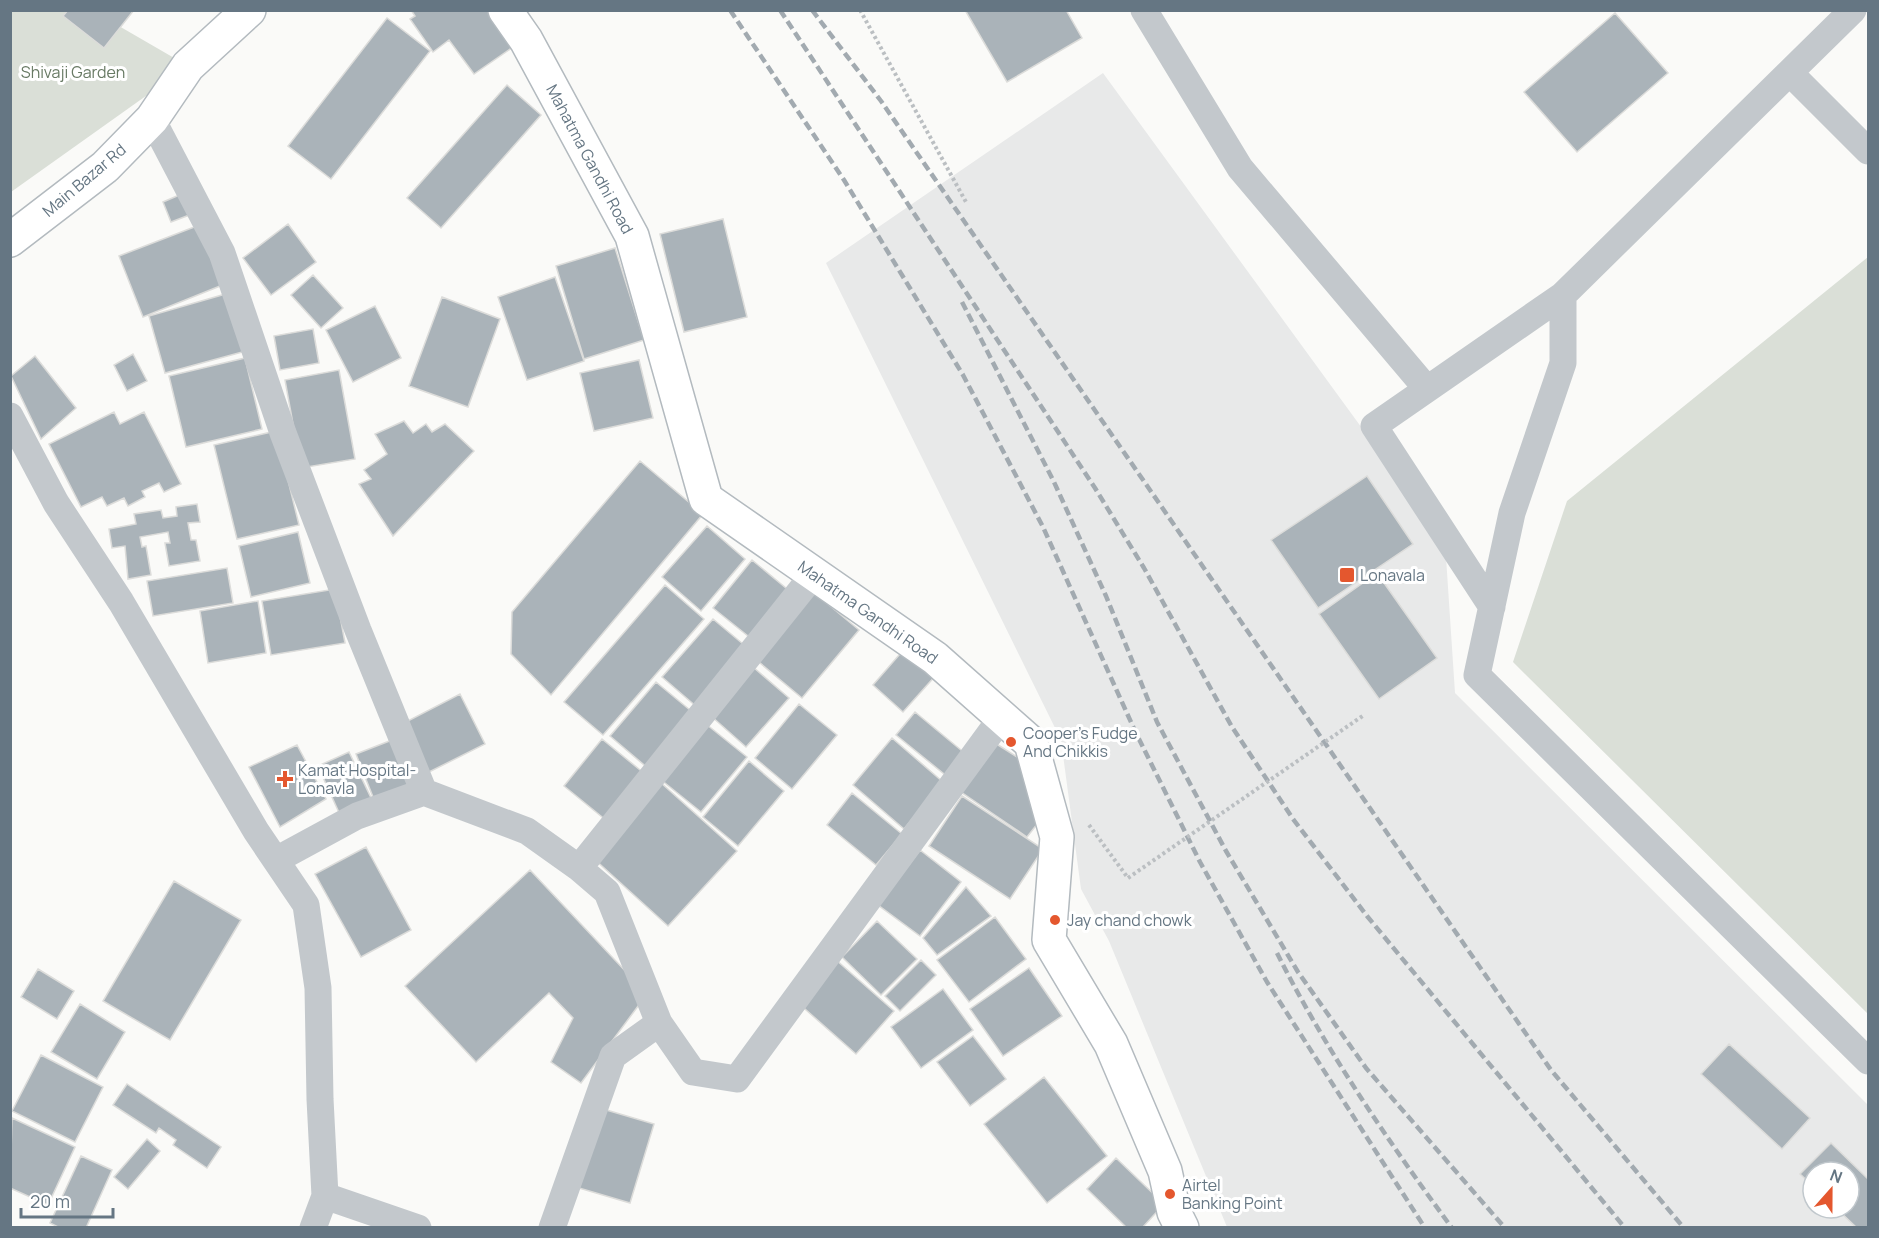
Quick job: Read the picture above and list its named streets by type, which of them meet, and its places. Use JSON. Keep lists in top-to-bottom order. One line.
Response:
{"streets":{"main road":["Mahatma Gandhi Road","Main Bazar Rd"]},"parks":["Shivaji Garden"],"places":{"transit":["Lonavala"],"other":["Cooper's Fudge And Chikkis","Jay chand chowk","Airtel Banking Point"],"health":["Kamat Hospital- Lonavla"]},"scale_bar":"20 m","north":"top"}
